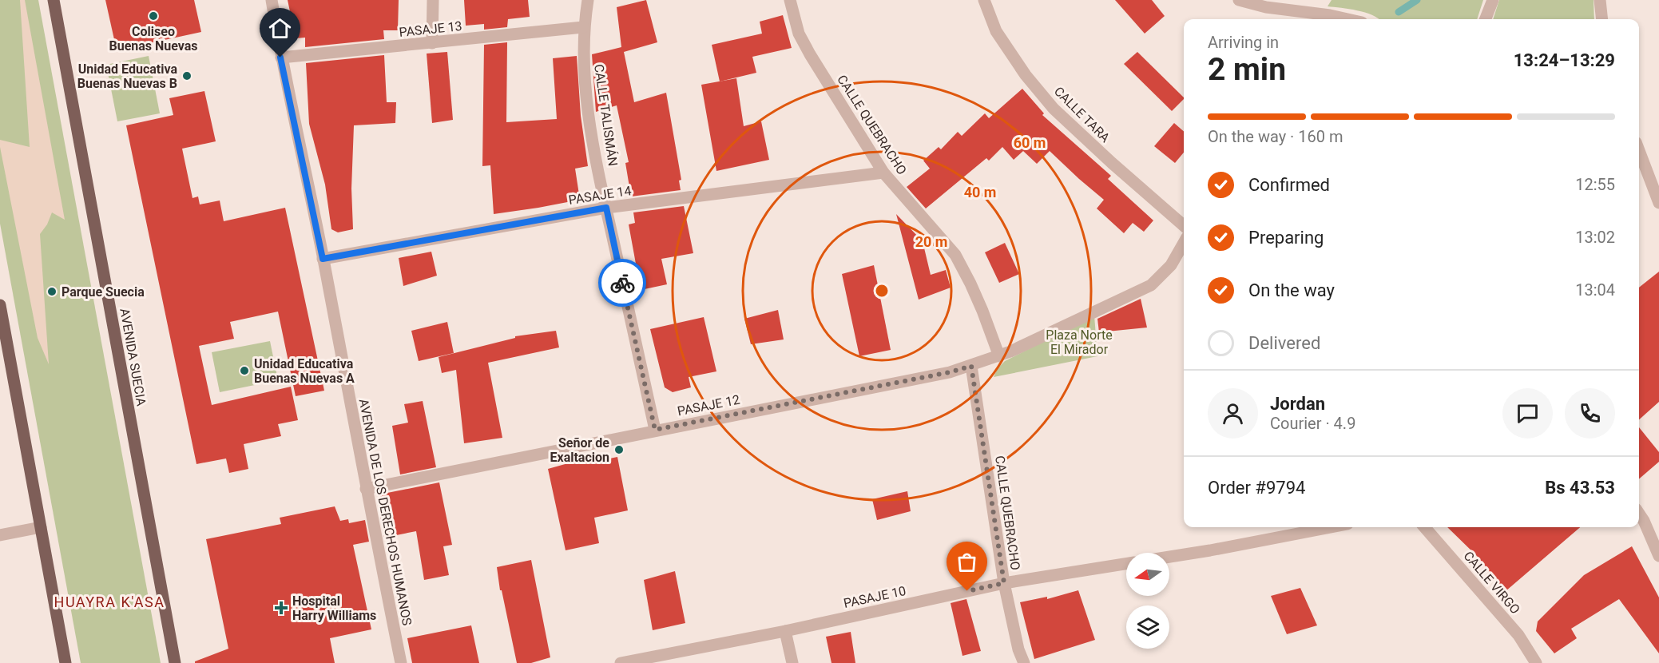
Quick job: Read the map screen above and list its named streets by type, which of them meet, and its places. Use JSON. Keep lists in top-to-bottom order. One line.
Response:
{"streets":{"main road":["AVENIDA SUECIA"],"street":["PASAJE 13","CALLE TARA","CALLE TALISMÁN","CALLE QUEBRACHO","PASAJE 14","PASAJE 12","AVENIDA DE LOS DERECHOS HUMANOS","CALLE VIRGO","PASAJE 10"]},"crossings":[["PASAJE 13","CALLE TALISMÁN"],["PASAJE 13","AVENIDA DE LOS DERECHOS HUMANOS"],["CALLE TALISMÁN","PASAJE 14"],["CALLE TALISMÁN","PASAJE 12"],["CALLE QUEBRACHO","PASAJE 14"],["CALLE QUEBRACHO","PASAJE 12"],["CALLE QUEBRACHO","PASAJE 10"],["PASAJE 14","AVENIDA DE LOS DERECHOS HUMANOS"],["PASAJE 12","AVENIDA DE LOS DERECHOS HUMANOS"]],"districts":["HUAYRA K'ASA"],"parks":["Plaza Norte El Mirador"],"places":{"other":["Coliseo Buenas Nuevas","Unidad Educativa Buenas Nuevas B","Parque Suecia","Unidad Educativa Buenas Nuevas A","Señor de Exaltacion"],"health":["Hospital Harry Williams"]},"north":"left","page":{"heading":["2 min","Arriving in","13:24–13:29"],"panel":["Jordan","Courier · 4.9","Order #9794","Bs 43.53"],"bar":"On the way · 160 m","list":[["Confirmed","12:55"],["Preparing","13:02"],["On the way","13:04"],"Delivered"]},"rings":["60 m","40 m","20 m"]}
